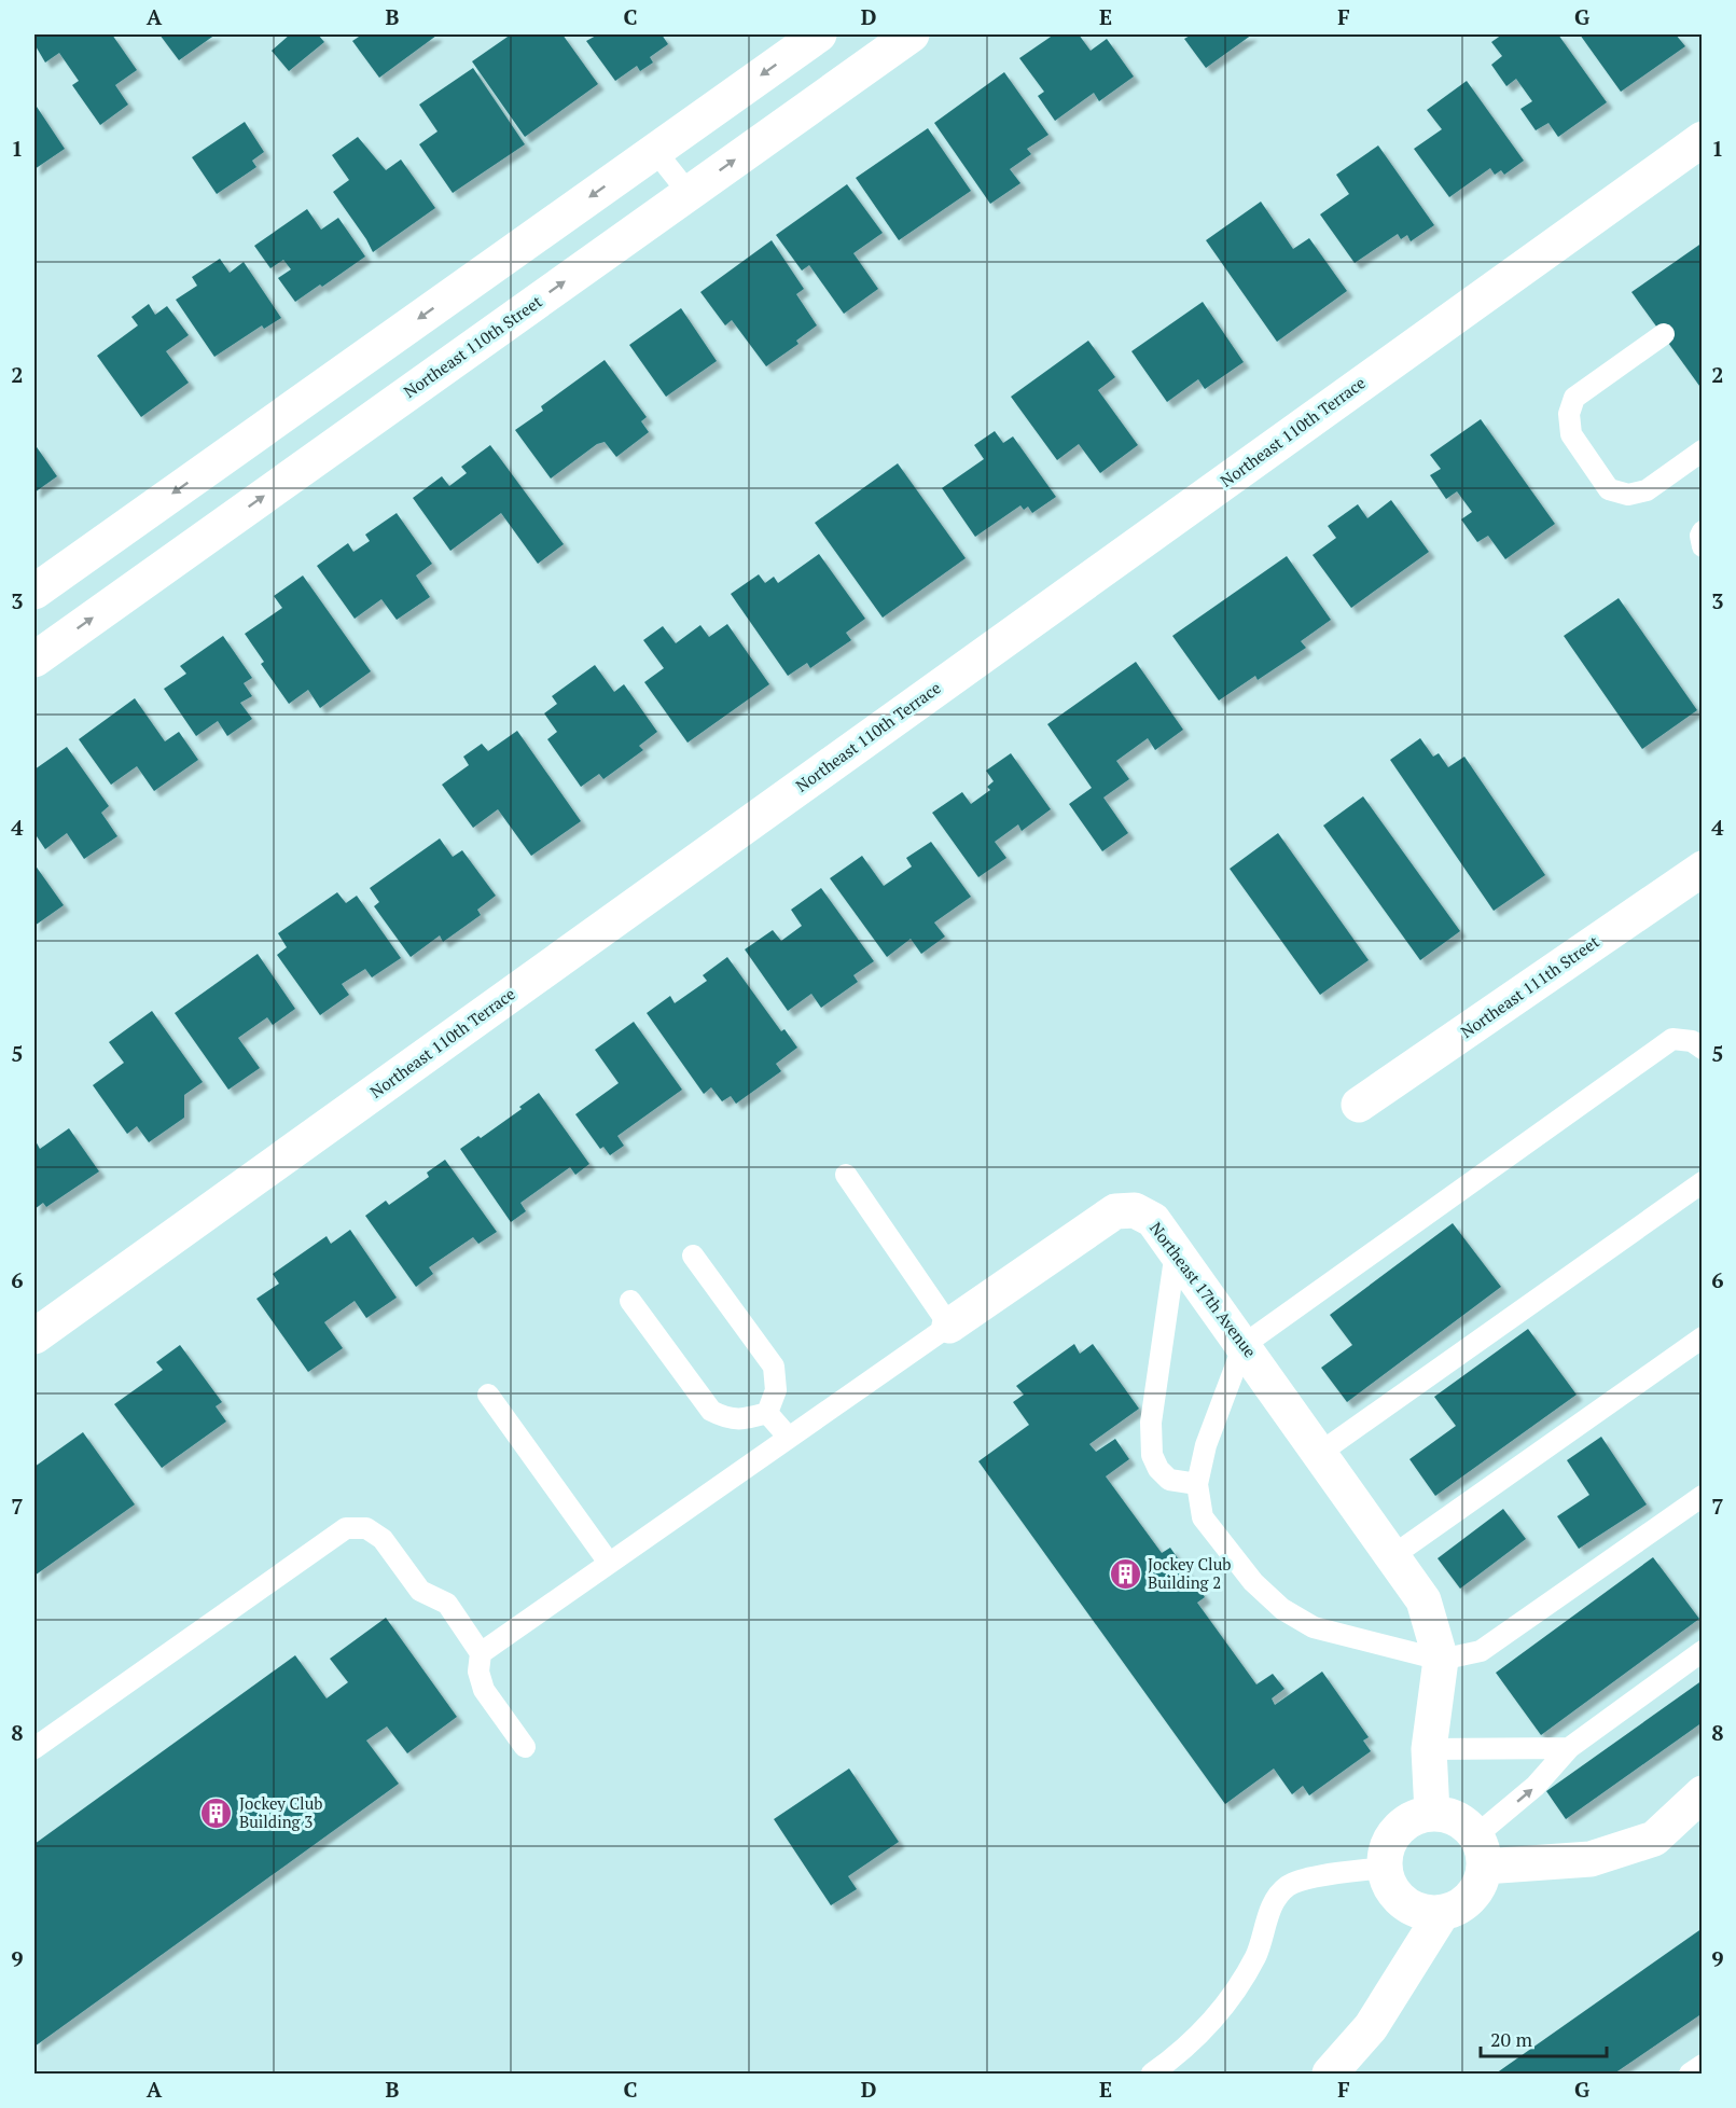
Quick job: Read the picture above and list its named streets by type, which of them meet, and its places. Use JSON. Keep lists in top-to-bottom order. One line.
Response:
{"streets":{"street":["Northeast 110th Street","Northeast 110th Terrace","Northeast 111th Street","Northeast 17th Avenue"]},"places":{"building":["Jockey Club Building 2","Jockey Club Building 3"]},"scale_bar":"20 m","grid":{"columns":["A","B","C","D","E","F","G"],"rows":["1","2","3","4","5","6","7","8","9"]}}
